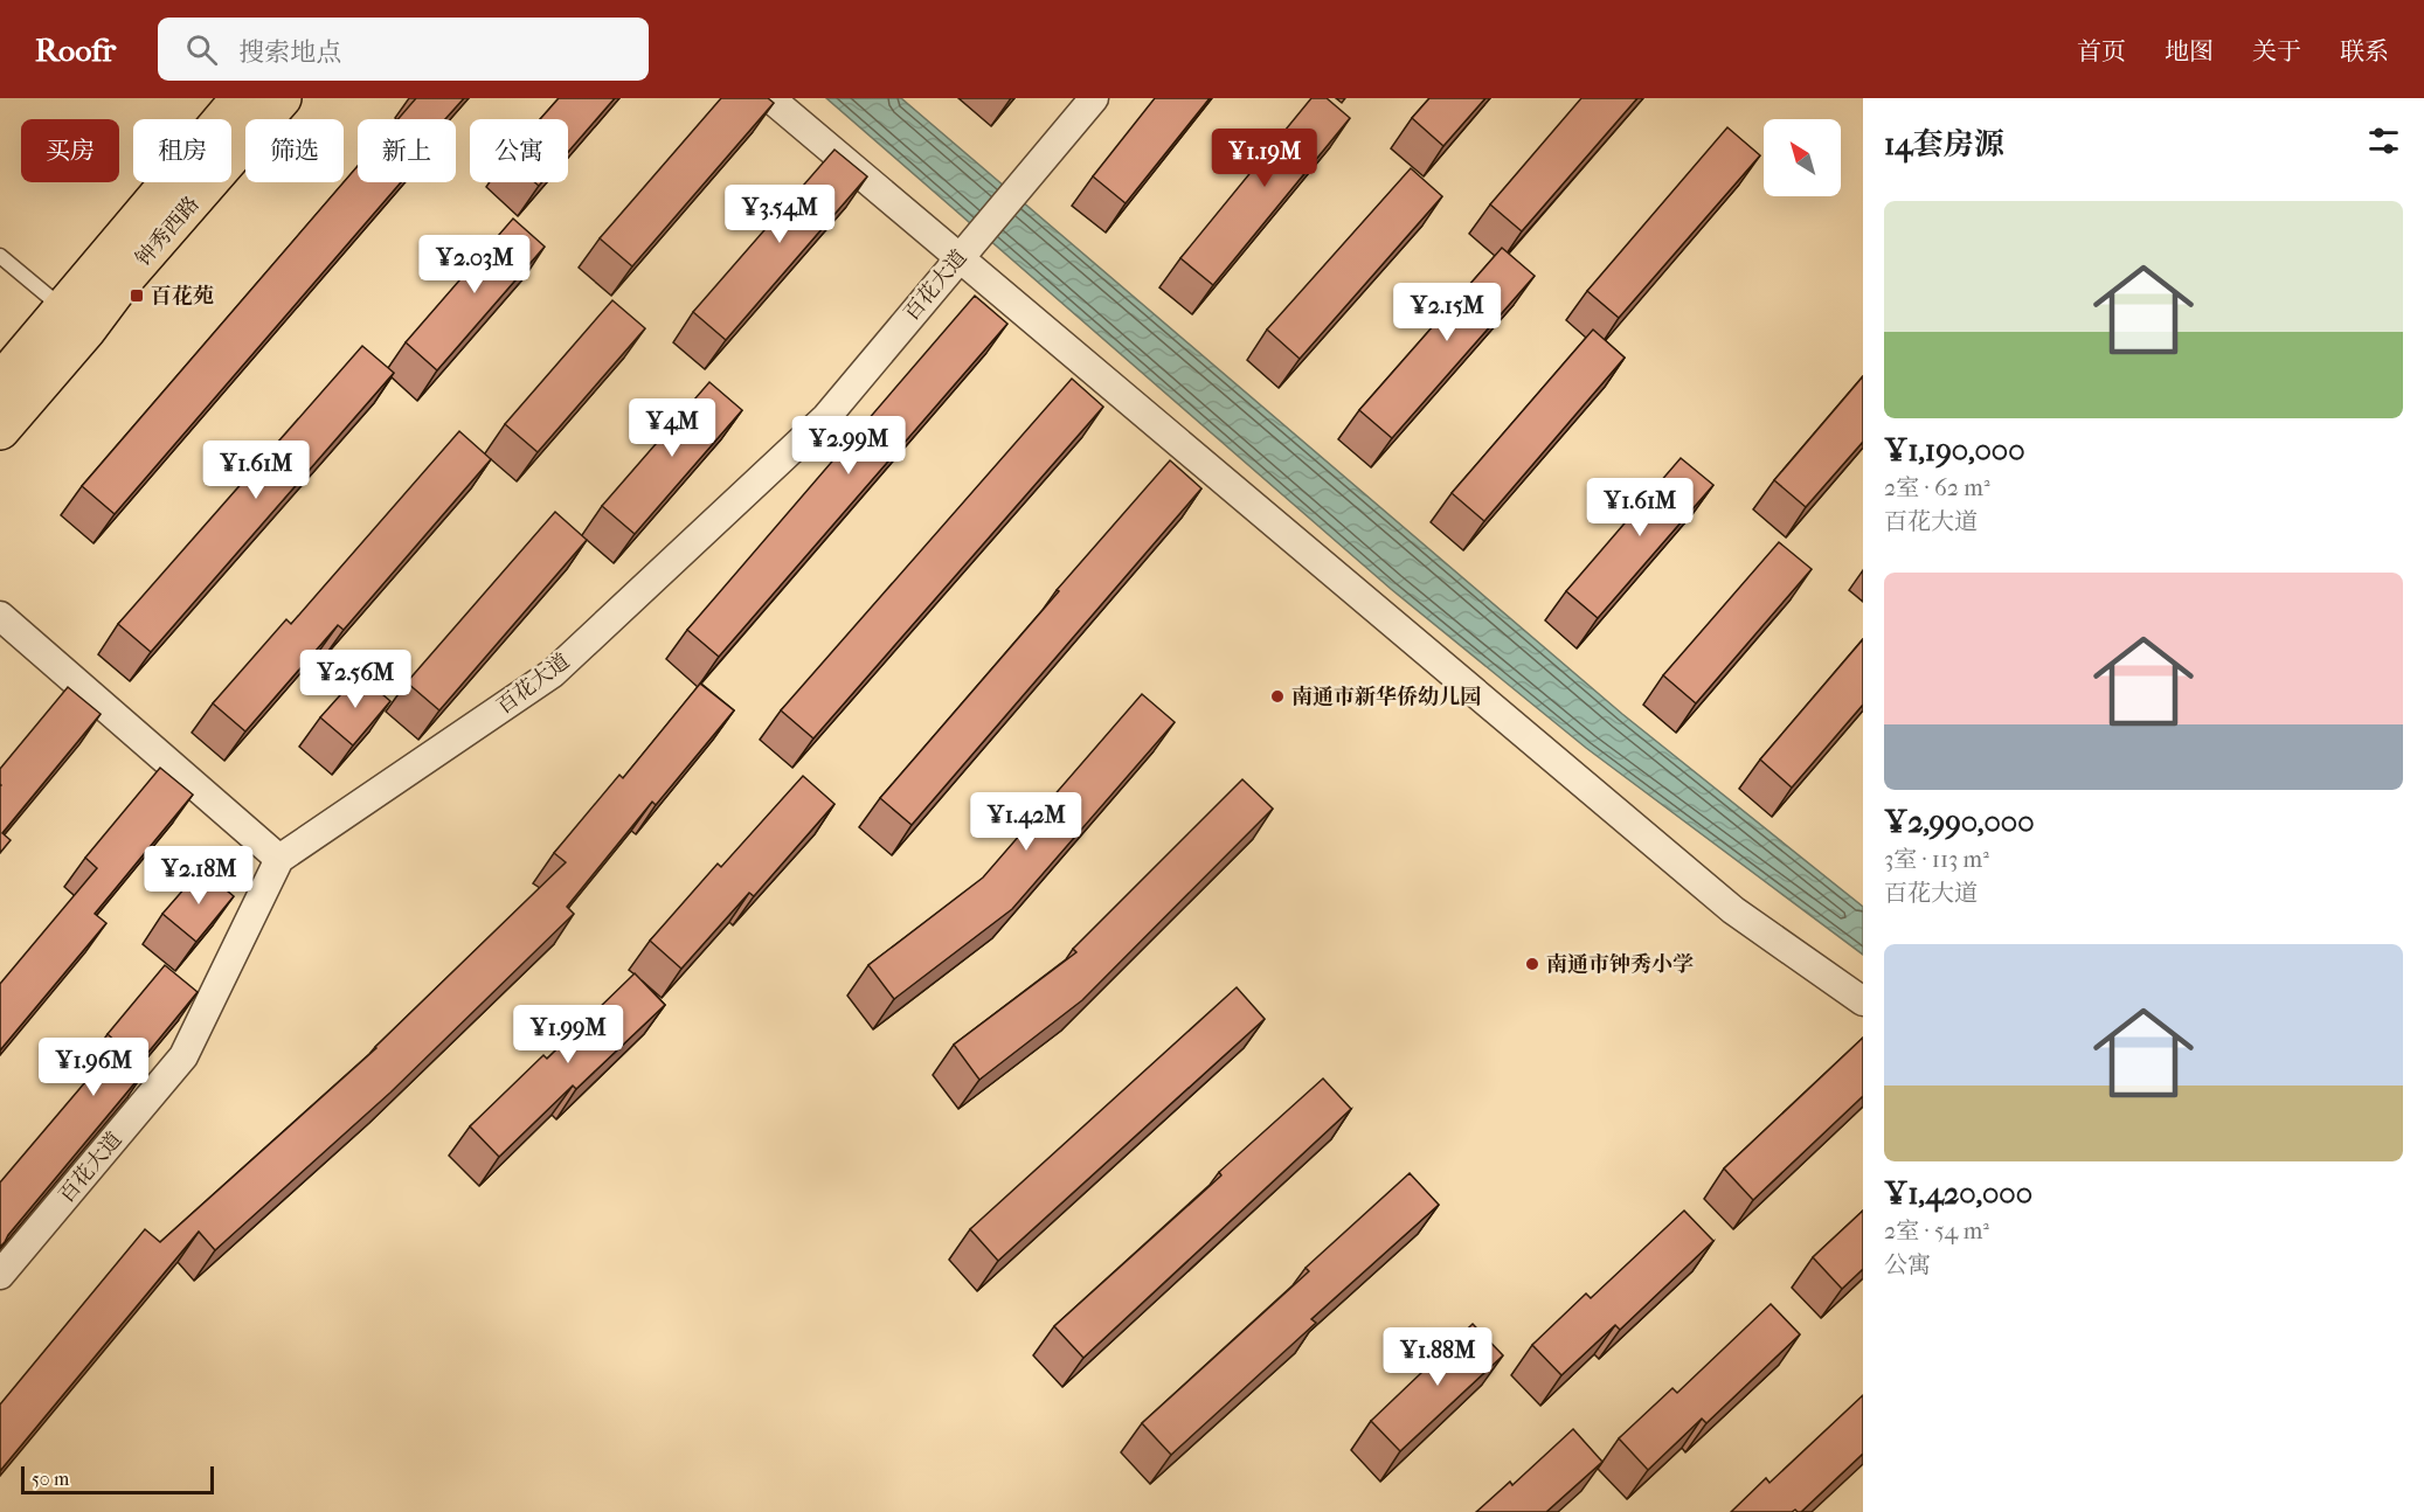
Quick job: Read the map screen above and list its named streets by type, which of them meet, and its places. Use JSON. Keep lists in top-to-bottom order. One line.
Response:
{"streets":{"main road":["钟秀西路"],"street":["百花大道"]},"places":{"transit":["百花苑"],"other":["南通市新华侨幼儿园","南通市钟秀小学"]},"scale_bar":"50 m","north":"top left","page":{"header":"Roofr","search":"搜索地点","nav":["首页","地图","关于","联系"],"heading":"14套房源","chip":["买房","租房","筛选","新上","公寓"],"price":["¥1.19M","¥3.54M","¥2.03M","¥2.15M","¥4M","¥2.99M","¥1.61M","¥1.61M","¥2.56M","¥1.42M","¥2.18M","¥1.99M","¥1.96M","¥1.88M"],"list":[{"name":"¥1,190,000","note":"2室 · 62 m² · 百花大道"},{"name":"¥2,990,000","note":"3室 · 113 m² · 百花大道"},{"name":"¥1,420,000","note":"2室 · 54 m² · 公寓"}],"scale":"50 m"}}
